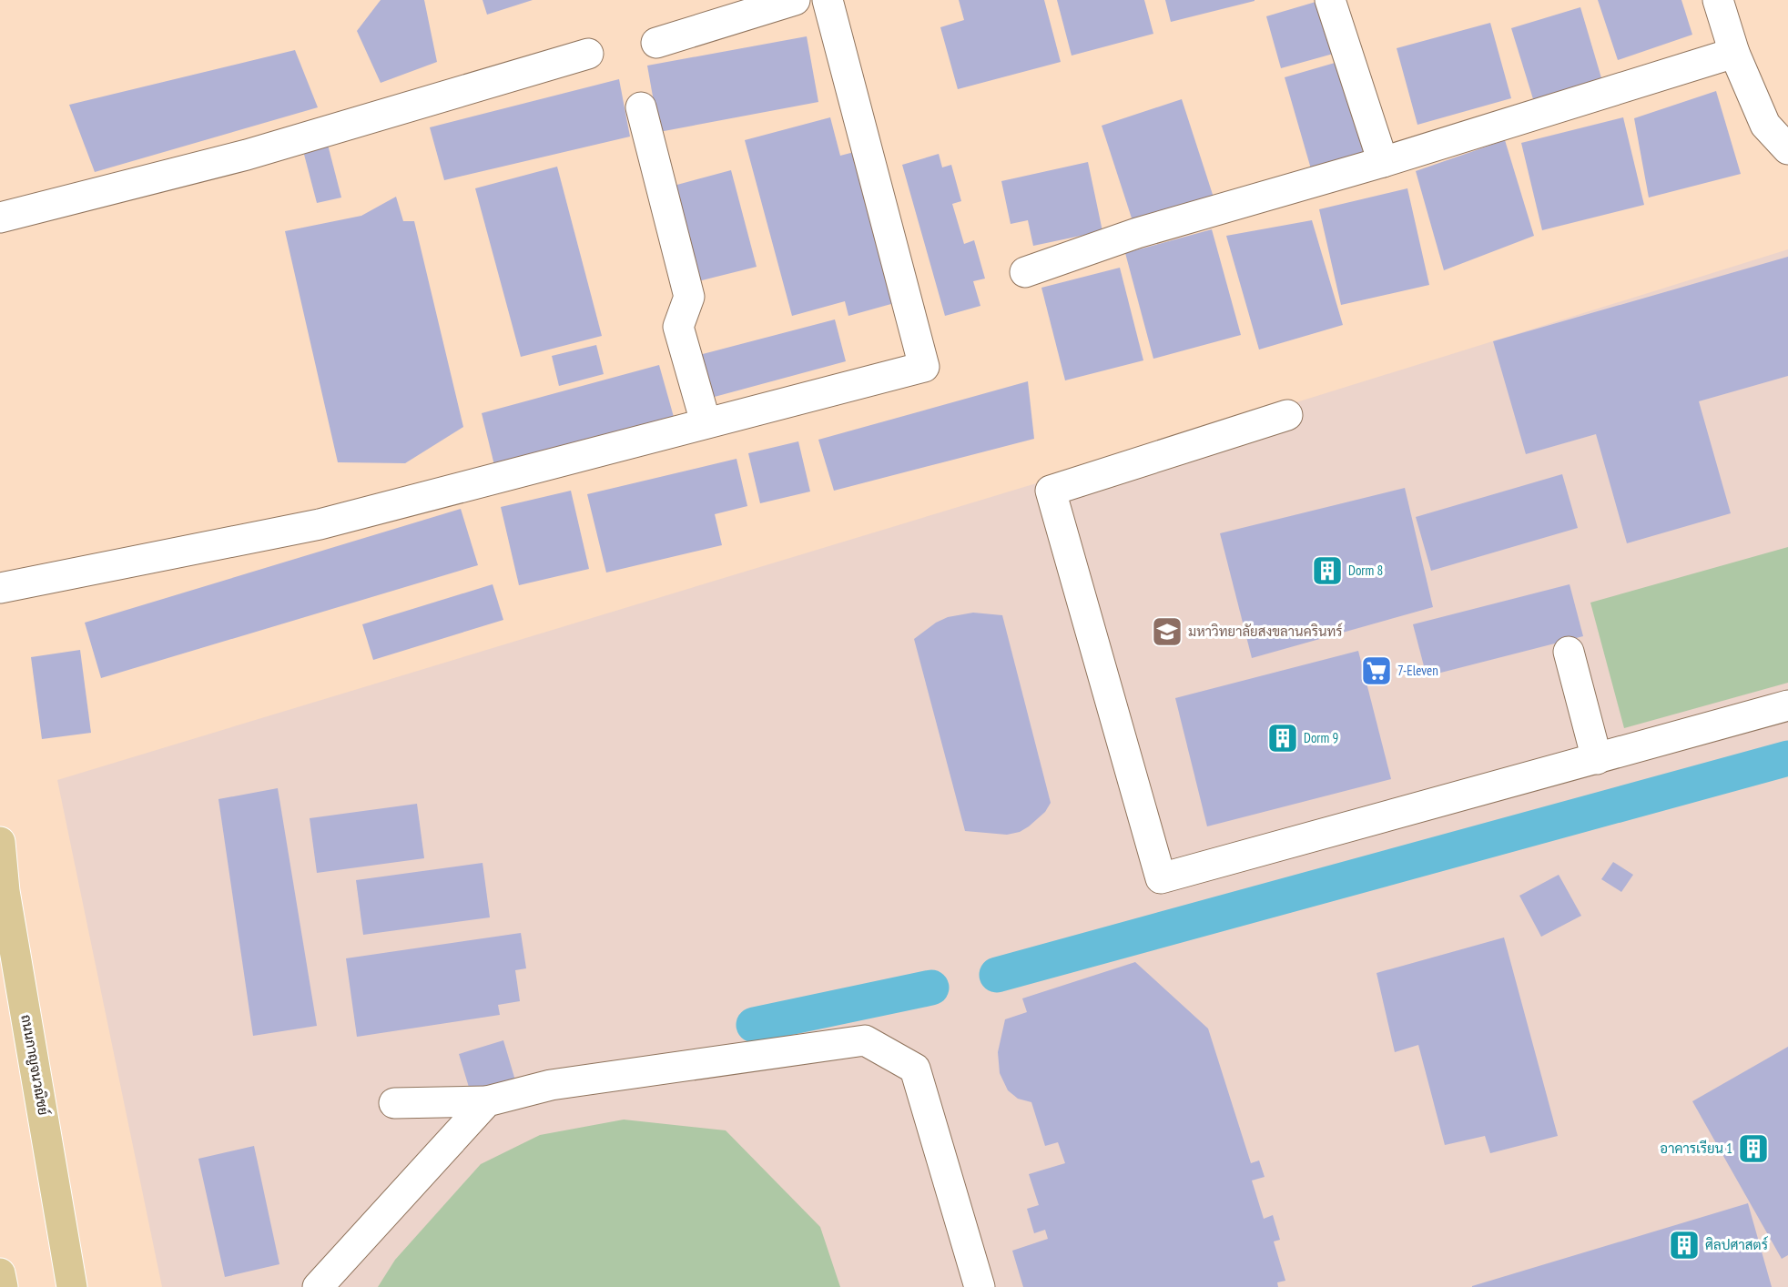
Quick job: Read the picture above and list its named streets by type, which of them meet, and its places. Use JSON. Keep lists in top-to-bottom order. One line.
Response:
{"streets":{"main road":["ถนนกาญจนวณิชย์"]},"places":{"building":["Dorm 8","Dorm 9","อาคารเรียน 1","ศิลปศาสตร์"],"school or university":["มหาวิทยาลัยสงขลานครินทร์"],"supermarket":["7-Eleven"]}}
